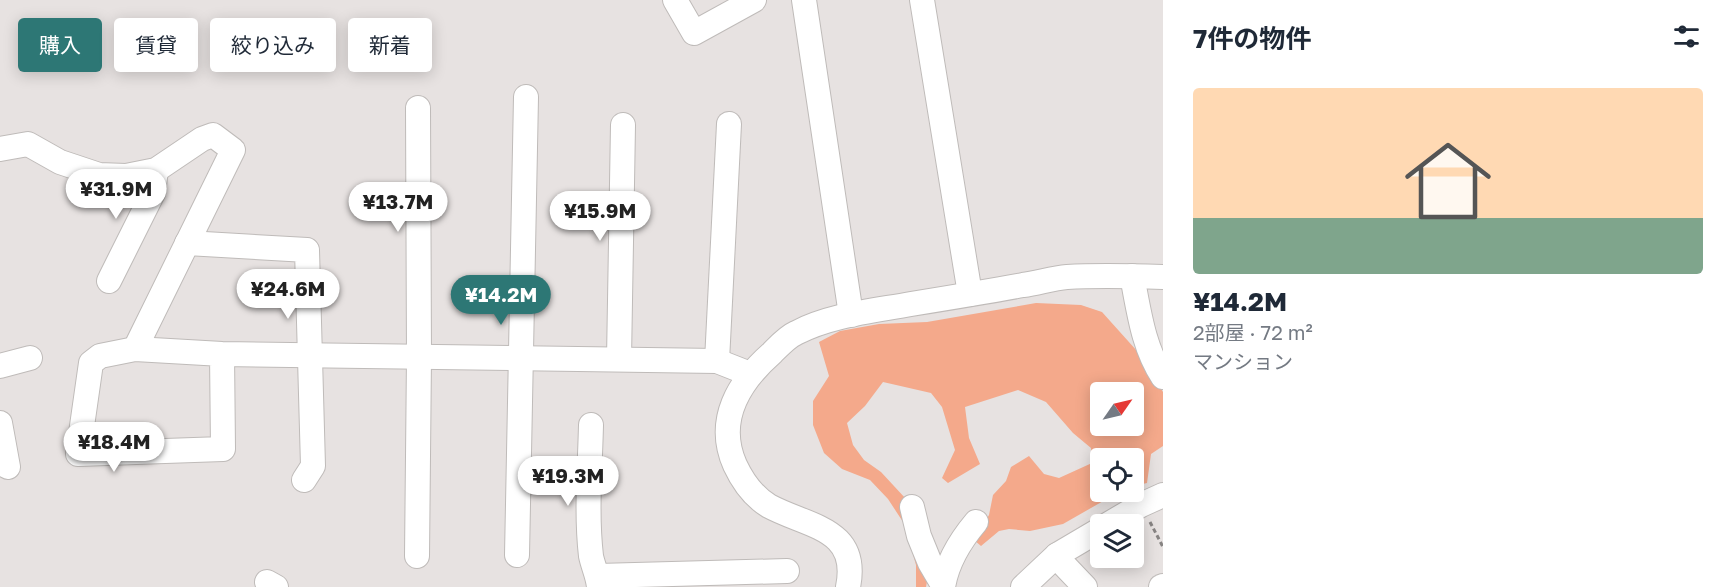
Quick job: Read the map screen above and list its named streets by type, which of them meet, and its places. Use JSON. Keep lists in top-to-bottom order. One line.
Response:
{"north":"top right","page":{"heading":"7件の物件","chip":["購入","賃貸","絞り込み","新着"],"list":[{"name":"¥14.2M","note":"2部屋 · 72 m² · マンション"}],"price":["¥31.9M","¥13.7M","¥15.9M","¥24.6M","¥14.2M","¥18.4M","¥19.3M"]}}
